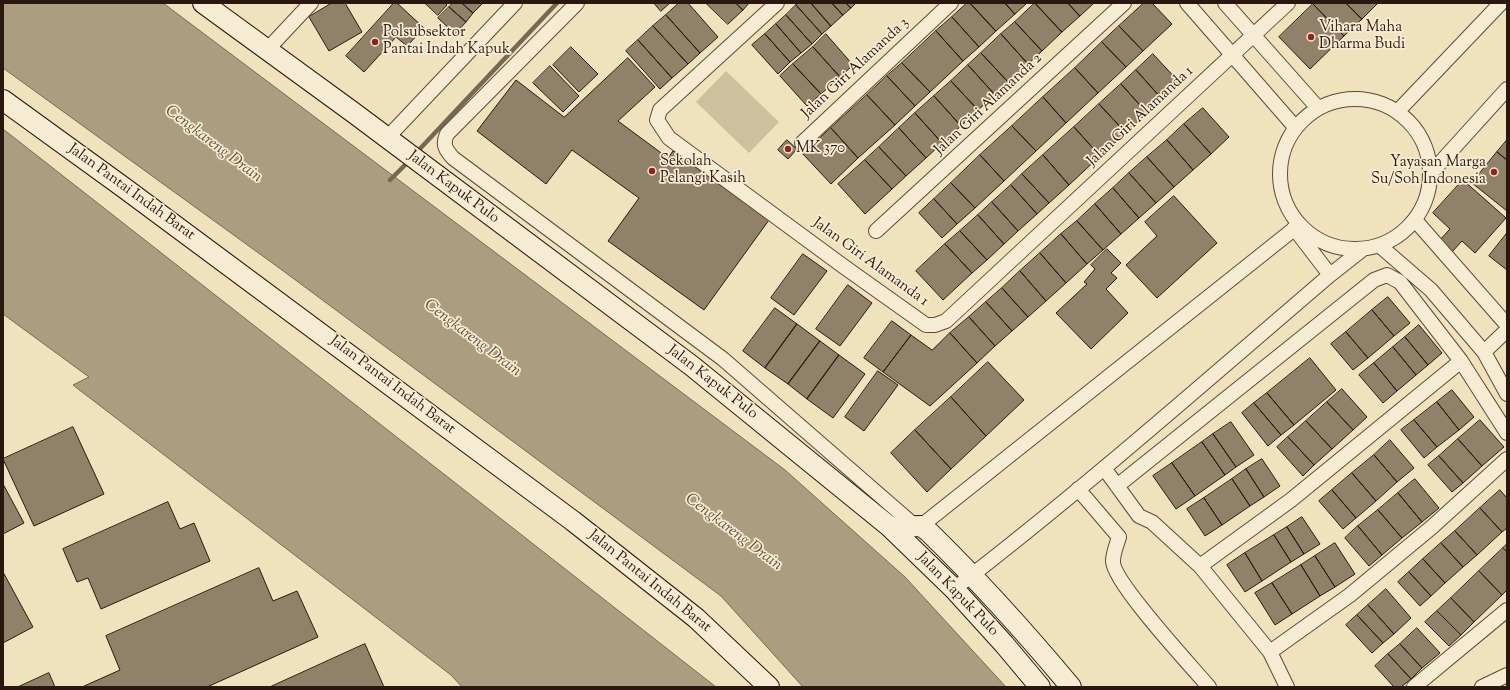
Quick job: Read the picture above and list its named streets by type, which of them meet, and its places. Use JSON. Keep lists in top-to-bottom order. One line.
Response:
{"streets":{"main road":["Jalan Kapuk Pulo","Jalan Pantai Indah Barat"],"street":["Jalan Giri Alamanda 3","Jalan Giri Alamanda 2","Jalan Giri Alamanda 1"]},"water":["Cengkareng Drain"],"places":["Vihara Maha Dharma Budi","Polsubsektor Pantai Indah Kapuk","MK 370","Sekolah Pelangi Kasih","Yayasan Marga Su/Soh Indonesia"]}
